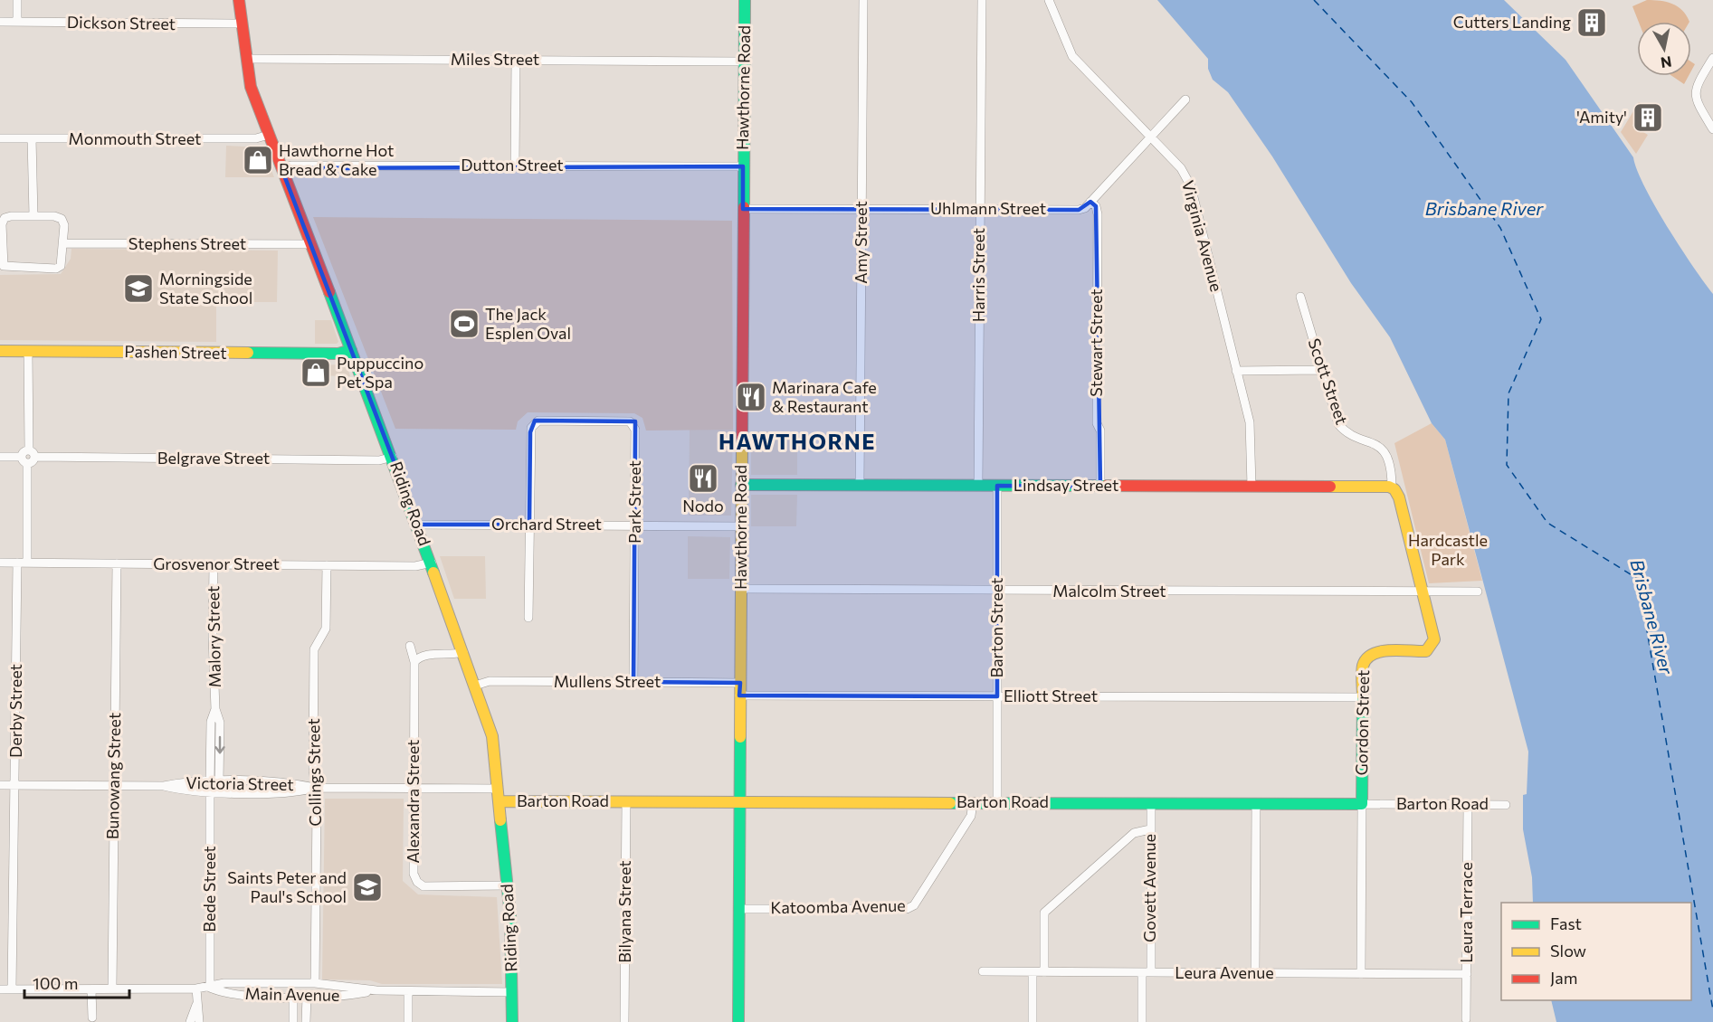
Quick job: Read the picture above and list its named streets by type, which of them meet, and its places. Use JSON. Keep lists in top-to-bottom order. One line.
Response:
{"streets":{"street":["Dickson Street","Miles Street","Hawthorne Road","Monmouth Street","Dutton Street","Uhlmann Street","Virginia Avenue","Amy Street","Stephens Street","Harris Street","Stewart Street","Pashen Street","Scott Street","Belgrave Street","Lindsay Street","Park Street","Riding Road","Orchard Street","Grosvenor Street","Malcolm Street","Barton Street","Malory Street","Mullens Street","Elliott Street","Derby Street","Gordon Street","Collings Street","Bunowang Street","Victoria Street","Alexandra Street","Barton Road","Govett Avenue","Bede Street","Katoomba Avenue","Bilyana Street","Leura Terrace","Leura Avenue","Main Avenue"]},"crossings":[["Dickson Street","Riding Road"],["Miles Street","Hawthorne Road"],["Miles Street","Riding Road"],["Hawthorne Road","Dutton Street"],["Hawthorne Road","Uhlmann Street"],["Hawthorne Road","Lindsay Street"],["Hawthorne Road","Orchard Street"],["Hawthorne Road","Malcolm Street"],["Hawthorne Road","Mullens Street"],["Hawthorne Road","Elliott Street"],["Hawthorne Road","Barton Road"],["Hawthorne Road","Katoomba Avenue"],["Monmouth Street","Riding Road"],["Dutton Street","Riding Road"],["Uhlmann Street","Virginia Avenue"],["Uhlmann Street","Amy Street"],["Uhlmann Street","Harris Street"],["Uhlmann Street","Stewart Street"],["Virginia Avenue","Lindsay Street"],["Amy Street","Lindsay Street"],["Stephens Street","Riding Road"],["Harris Street","Lindsay Street"],["Stewart Street","Lindsay Street"],["Pashen Street","Riding Road"],["Scott Street","Gordon Street"],["Belgrave Street","Riding Road"],["Lindsay Street","Barton Street"],["Lindsay Street","Gordon Street"],["Park Street","Orchard Street"],["Park Street","Mullens Street"],["Riding Road","Orchard Street"],["Riding Road","Grosvenor Street"],["Riding Road","Mullens Street"],["Riding Road","Victoria Street"],["Riding Road","Alexandra Street"],["Riding Road","Barton Road"],["Riding Road","Main Avenue"],["Grosvenor Street","Malory Street"],["Grosvenor Street","Derby Street"],["Grosvenor Street","Collings Street"],["Grosvenor Street","Bunowang Street"],["Malcolm Street","Barton Street"],["Malcolm Street","Gordon Street"],["Barton Street","Elliott Street"],["Barton Street","Barton Road"],["Malory Street","Victoria Street"],["Elliott Street","Gordon Street"],["Derby Street","Victoria Street"],["Derby Street","Main Avenue"],["Gordon Street","Barton Road"],["Gordon Street","Leura Avenue"],["Collings Street","Victoria Street"],["Collings Street","Main Avenue"],["Bunowang Street","Victoria Street"],["Bunowang Street","Main Avenue"],["Victoria Street","Alexandra Street"],["Victoria Street","Bede Street"],["Barton Road","Govett Avenue"],["Barton Road","Katoomba Avenue"],["Barton Road","Bilyana Street"],["Barton Road","Leura Terrace"],["Govett Avenue","Leura Avenue"],["Bede Street","Main Avenue"],["Leura Terrace","Leura Avenue"]],"districts":["HAWTHORNE"],"water":["Brisbane River"],"parks":["Hardcastle Park"],"places":{"building":["Cutters Landing","'Amity'"],"shop":["Hawthorne Hot Bread & Cake","Puppuccino Pet Spa"],"school or university":["Morningside State School","Saints Peter and Paul's School"],"sports":["The Jack Esplen Oval"],"restaurant":["Marinara Cafe & Restaurant","Nodo"]},"legend":["Fast","Slow","Jam"],"scale_bar":"100 m","north":"bottom"}
